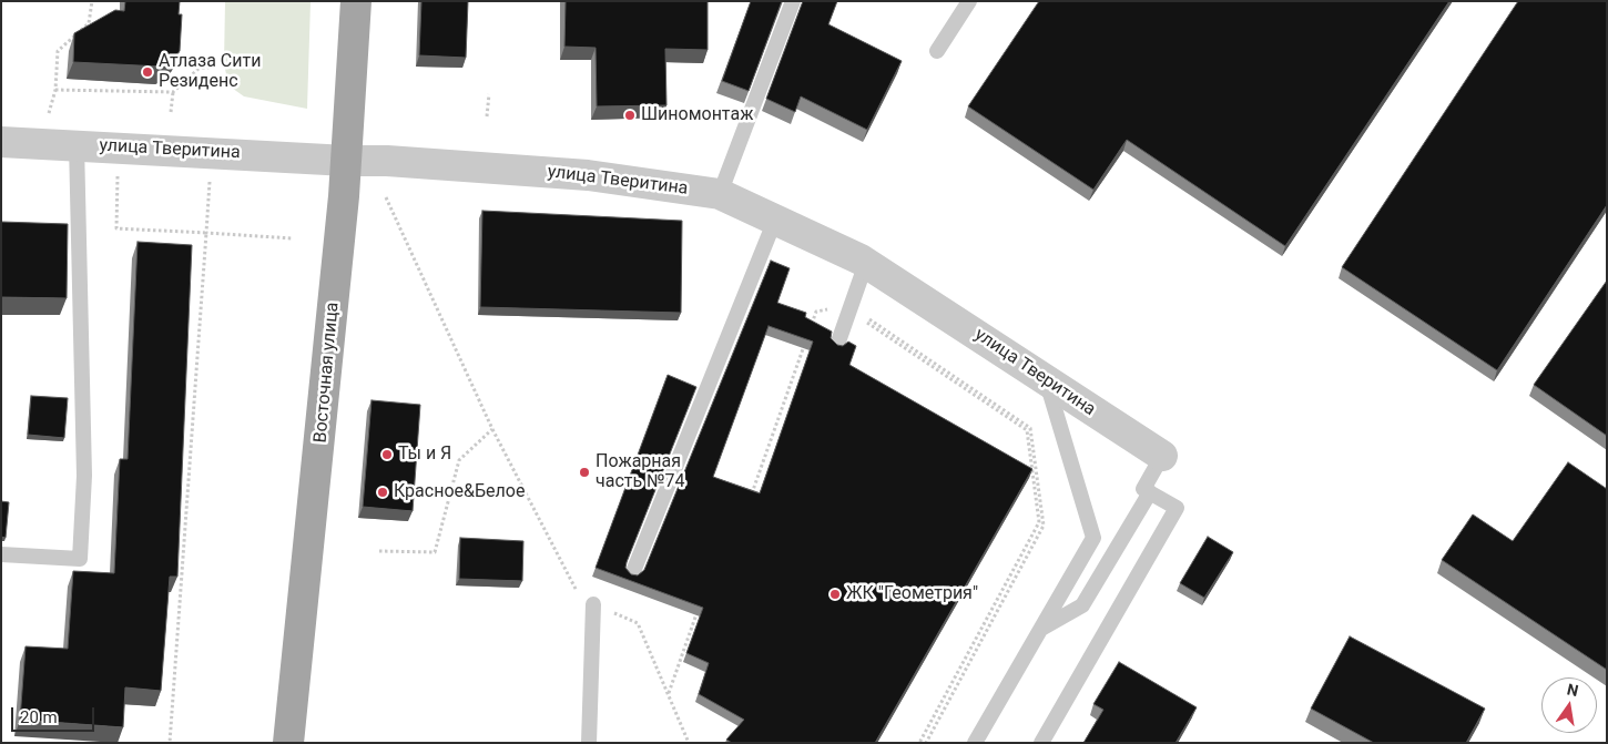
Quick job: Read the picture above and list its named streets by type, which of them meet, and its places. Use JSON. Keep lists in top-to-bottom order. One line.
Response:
{"streets":{"main road":["Восточная улица"],"street":["улица Тверитина"]},"crossings":[["улица Тверитина","Восточная улица"]],"places":["Атлаза Сити Резиденс","Шиномонтаж","Ты и Я","Пожарная часть №74","Красное&Белое","ЖК \"Геометрия\""],"scale_bar":"20 m","north":"top"}
